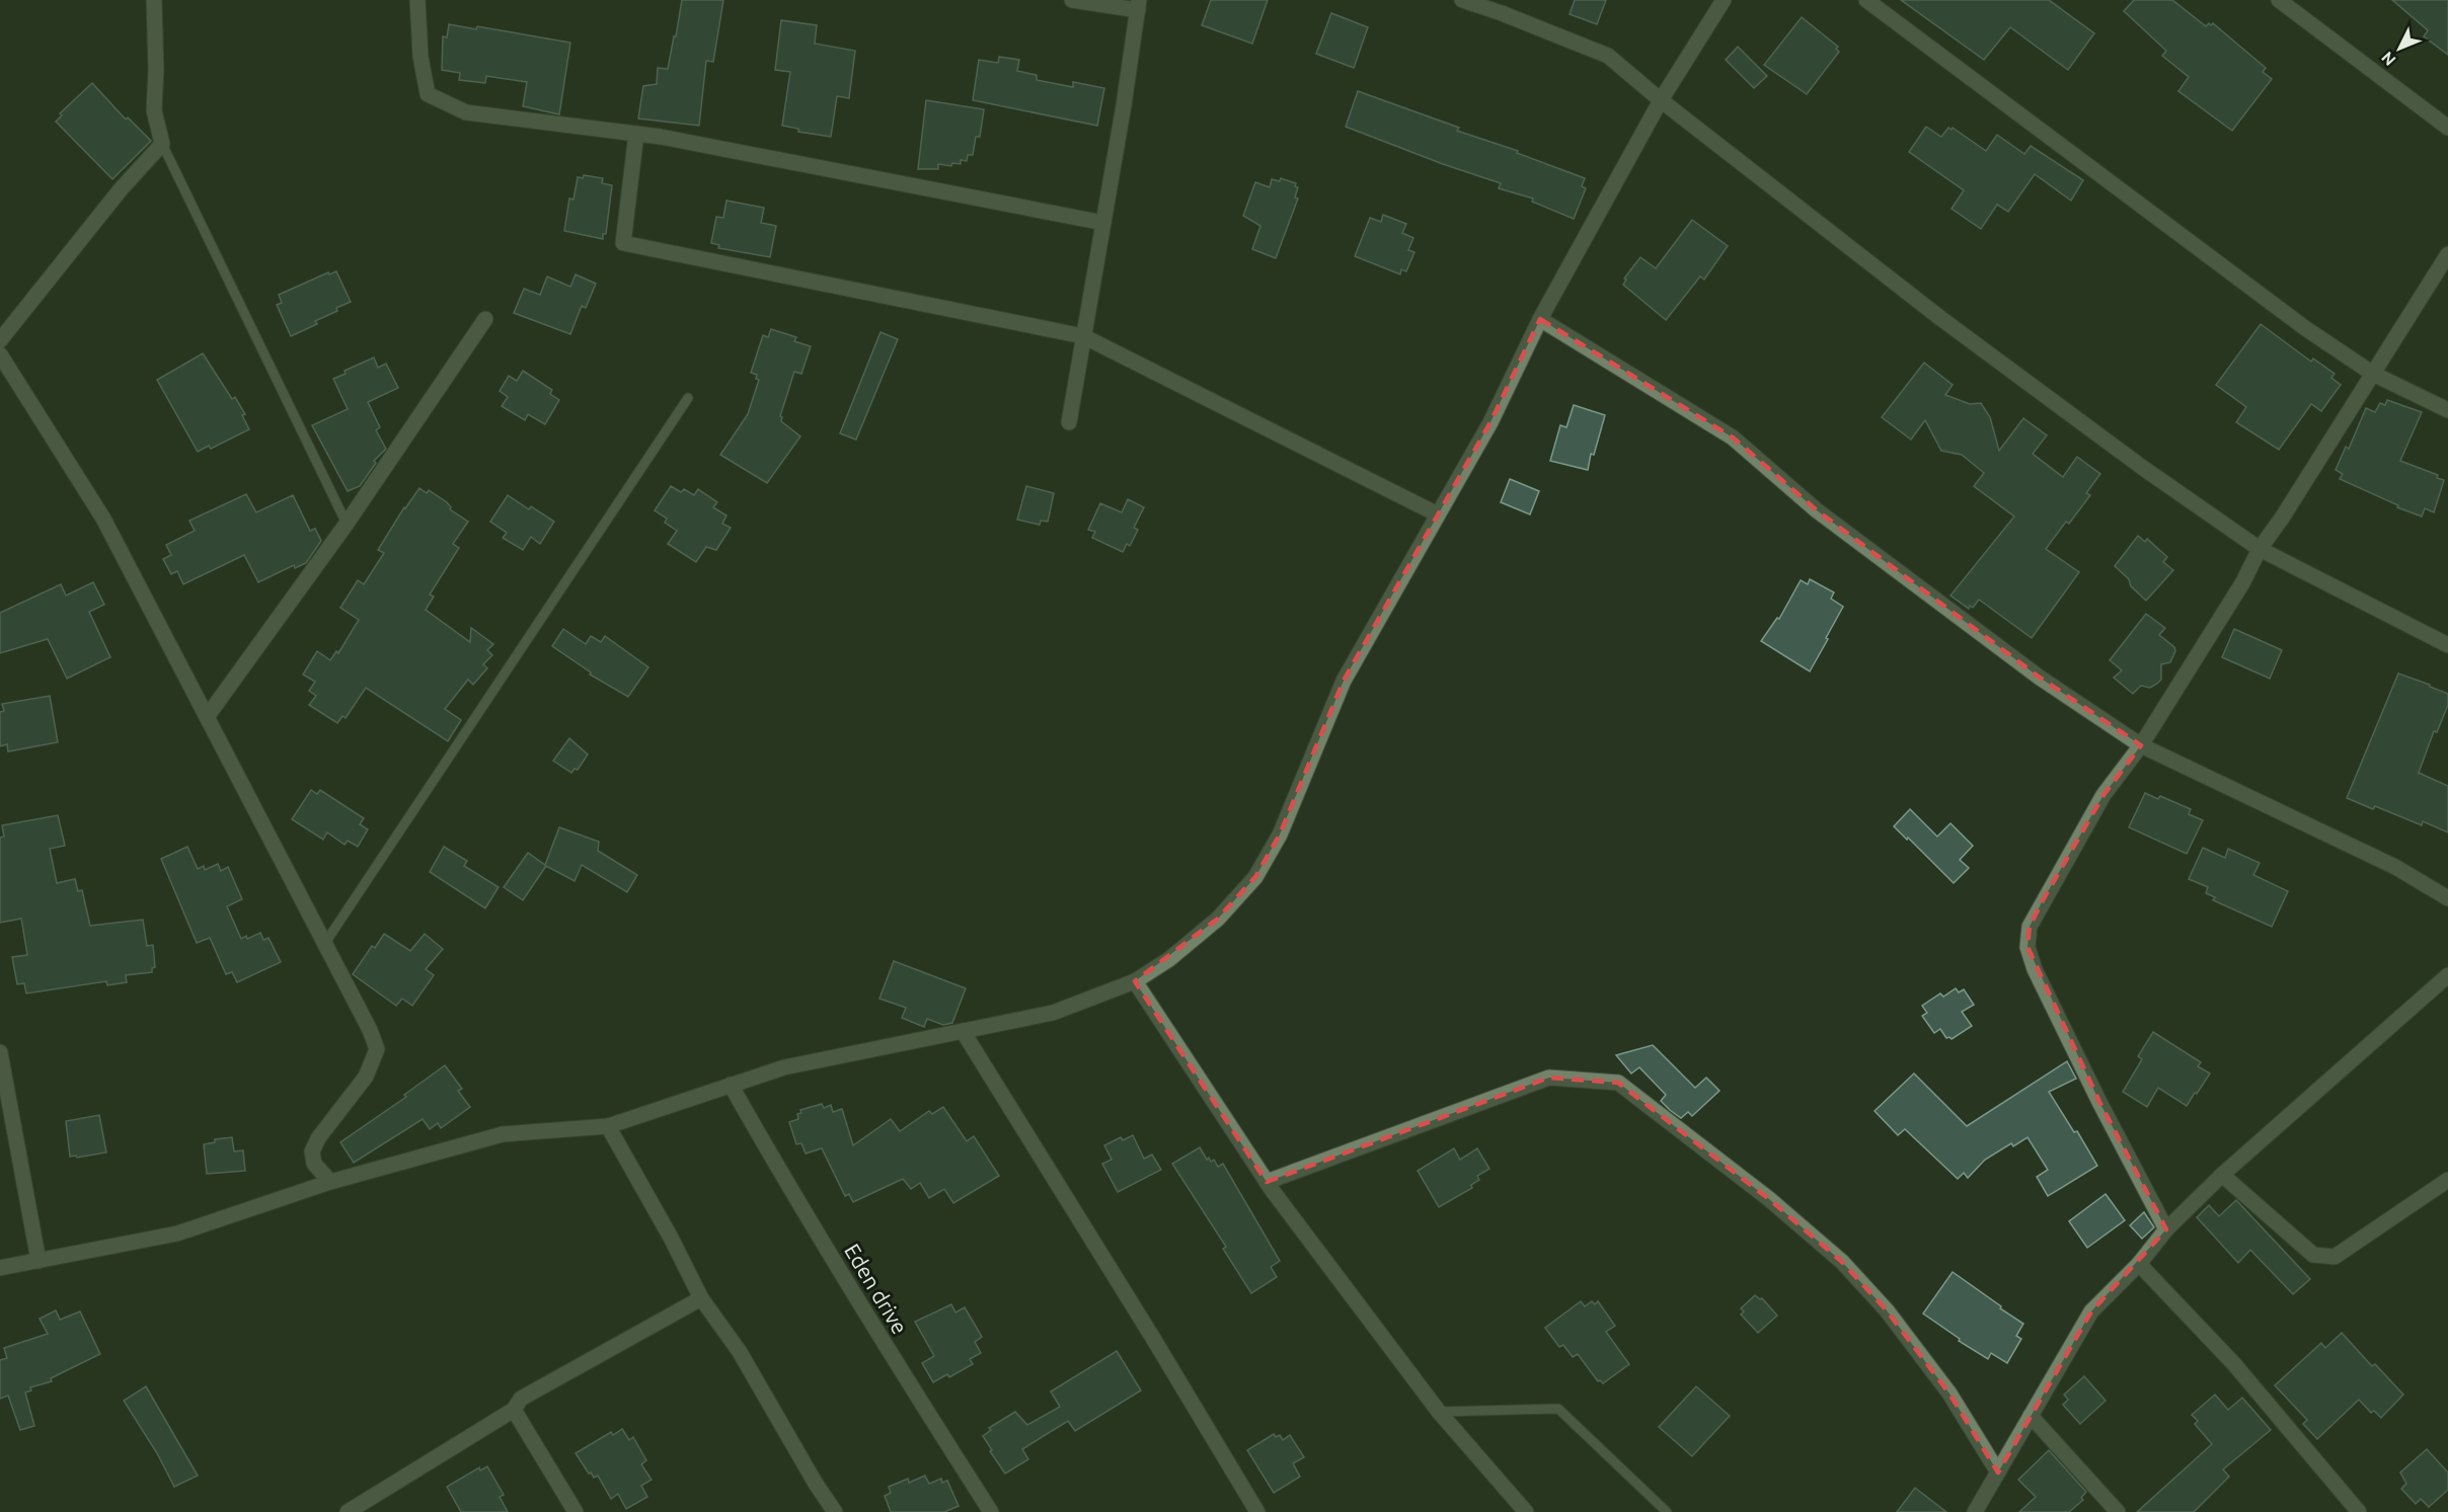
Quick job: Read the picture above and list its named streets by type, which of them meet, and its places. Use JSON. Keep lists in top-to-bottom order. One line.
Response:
{"streets":{"street":["Eden drive"]},"north":"bottom left"}
